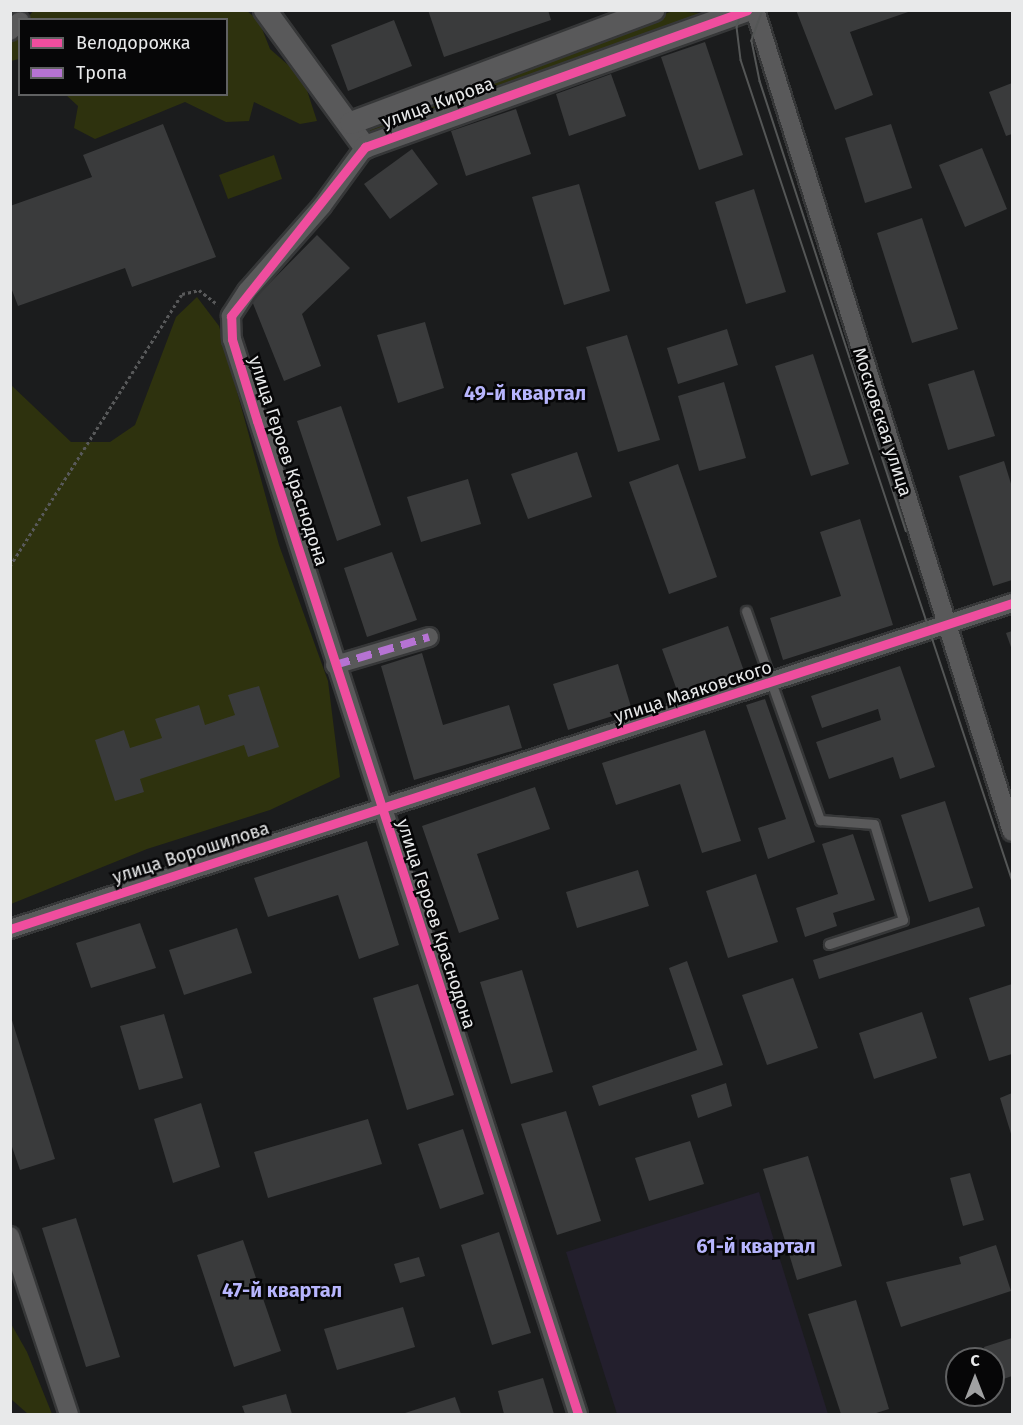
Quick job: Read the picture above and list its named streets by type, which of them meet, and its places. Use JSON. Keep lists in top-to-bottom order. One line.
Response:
{"streets":{"street":["улица Кирова","Московская улица","улица Героев Краснодона","улица Маяковского","улица Ворошилова"]},"crossings":[["улица Кирова","улица Героев Краснодона"],["Московская улица","улица Маяковского"],["улица Героев Краснодона","улица Маяковского"],["улица Героев Краснодона","улица Ворошилова"],["улица Маяковского","улица Ворошилова"]],"districts":["49-й квартал","61-й квартал","47-й квартал"],"legend":["Велодорожка","Тропа"],"north":"top"}
